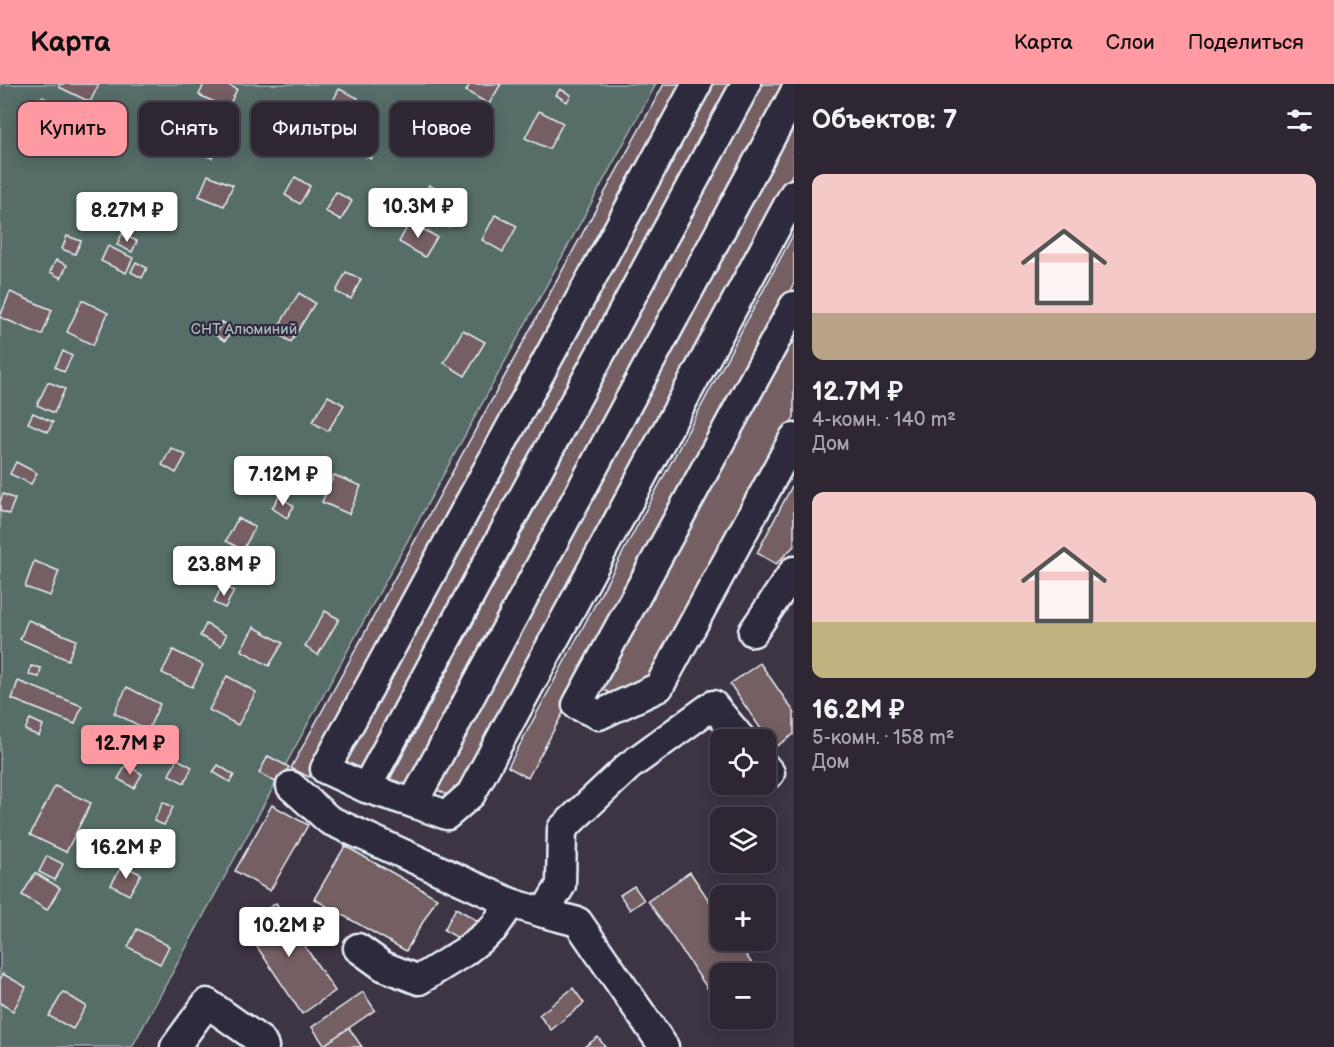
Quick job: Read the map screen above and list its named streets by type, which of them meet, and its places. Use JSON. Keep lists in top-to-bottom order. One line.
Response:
{"parks":["СНТ Алюминий"],"page":{"header":"Карта","nav":["Карта","Слои","Поделиться"],"heading":"Объектов: 7","chip":["Купить","Снять","Фильтры","Новое"],"list":[{"name":"12.7M ₽","note":"4-комн. · 140 m² · Дом"},{"name":"16.2M ₽","note":"5-комн. · 158 m² · Дом"}],"price":["10.3M ₽","8.27M ₽","7.12M ₽","23.8M ₽","12.7M ₽","16.2M ₽","10.2M ₽"],"map_buttons":["+","−"]}}
